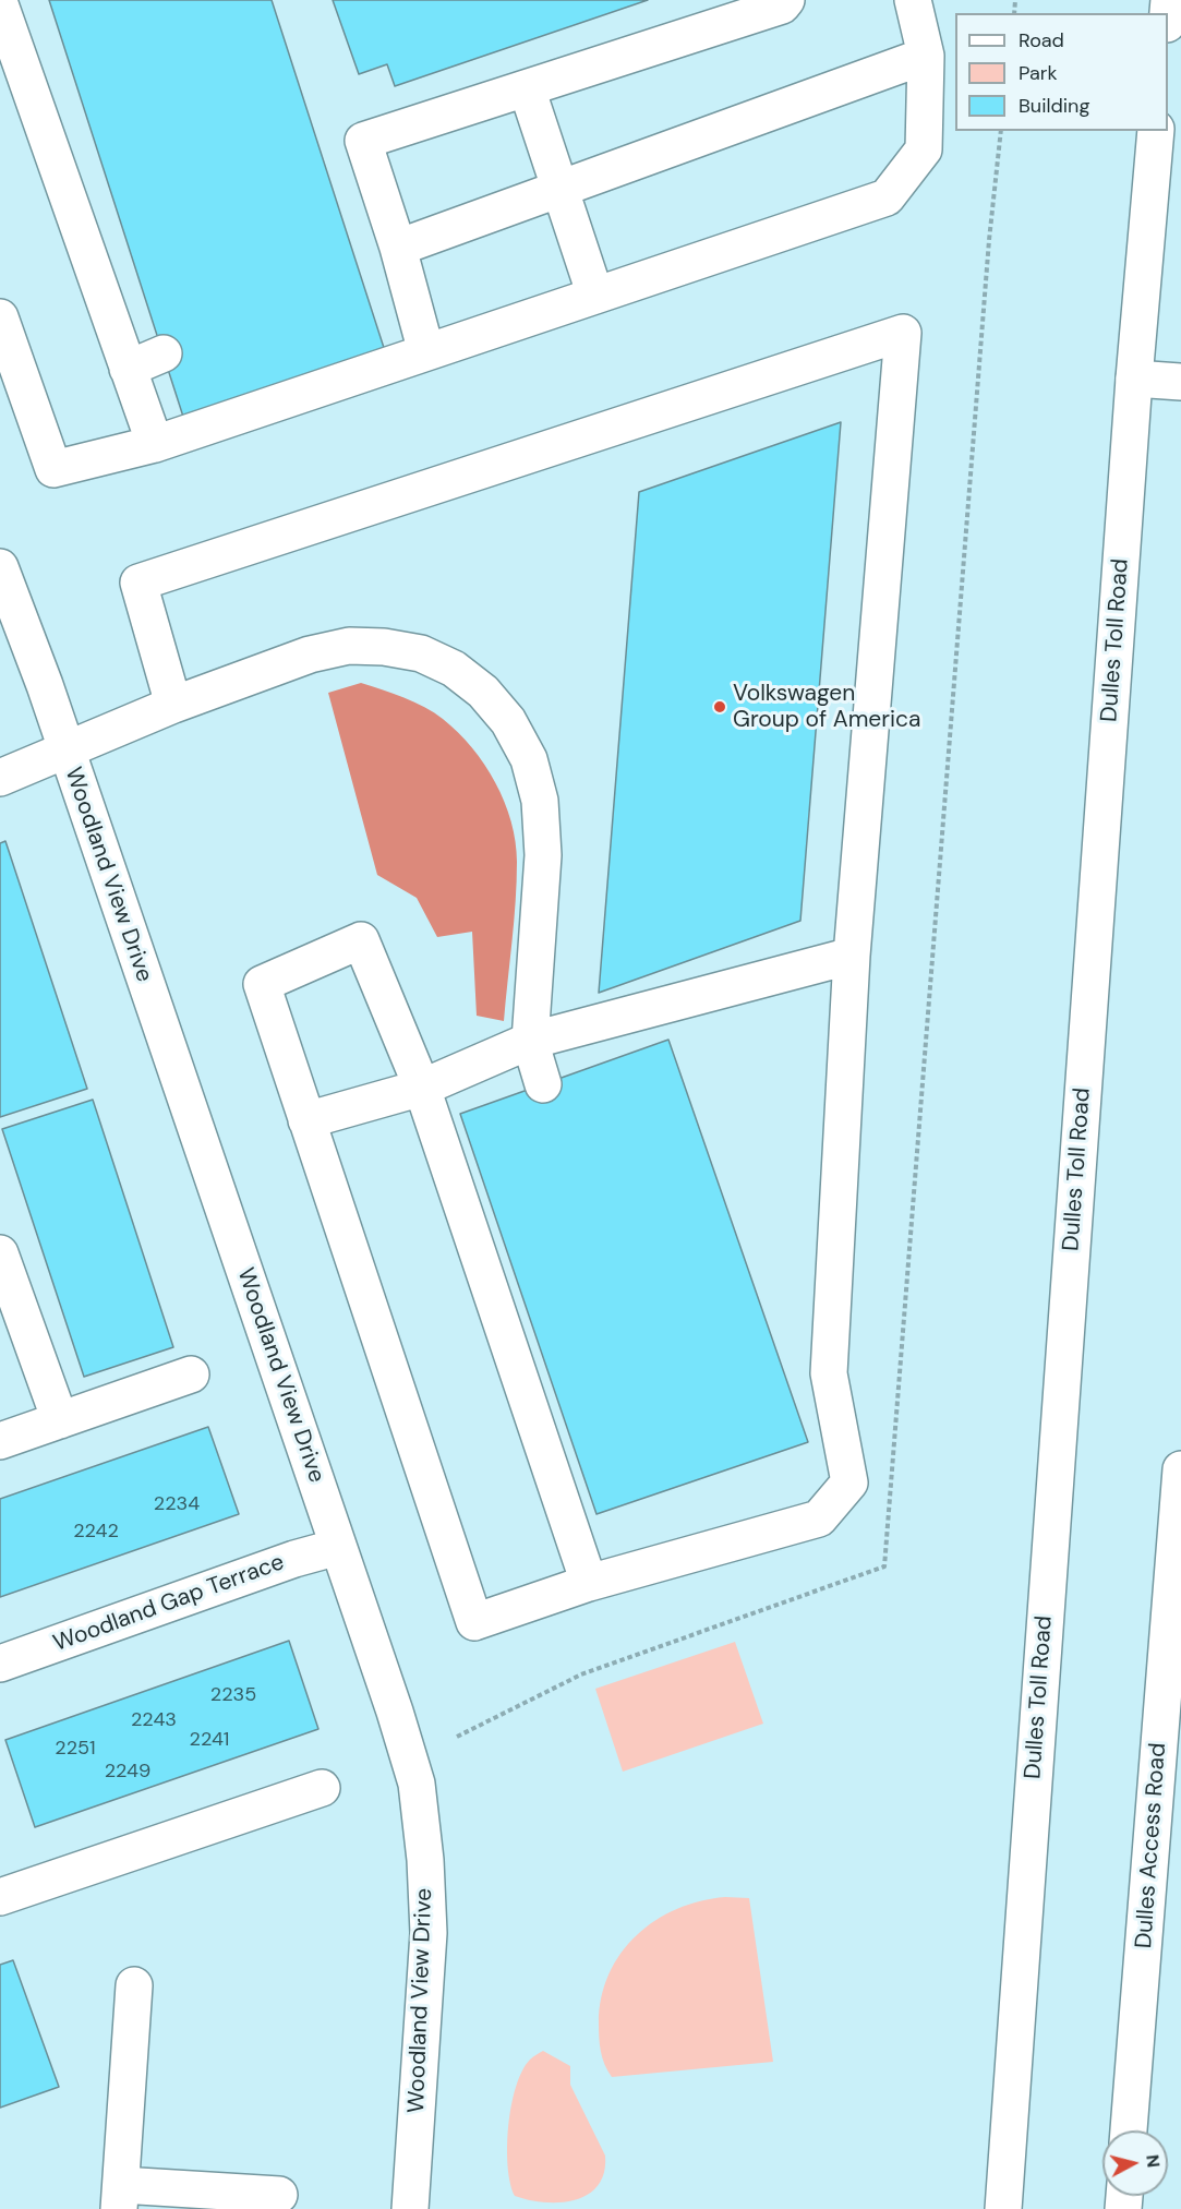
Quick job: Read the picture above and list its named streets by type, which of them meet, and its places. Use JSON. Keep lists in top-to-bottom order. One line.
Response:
{"streets":{"main road":["Dulles Toll Road","Woodland View Drive","Woodland Gap Terrace","Dulles Access Road"]},"crossings":[["Woodland View Drive","Woodland Gap Terrace"]],"places":["Volkswagen Group of America"],"house_numbers":["2234","2242","2235","2243","2241","2251","2249"],"legend":["Road","Park","Building"],"north":"right"}
